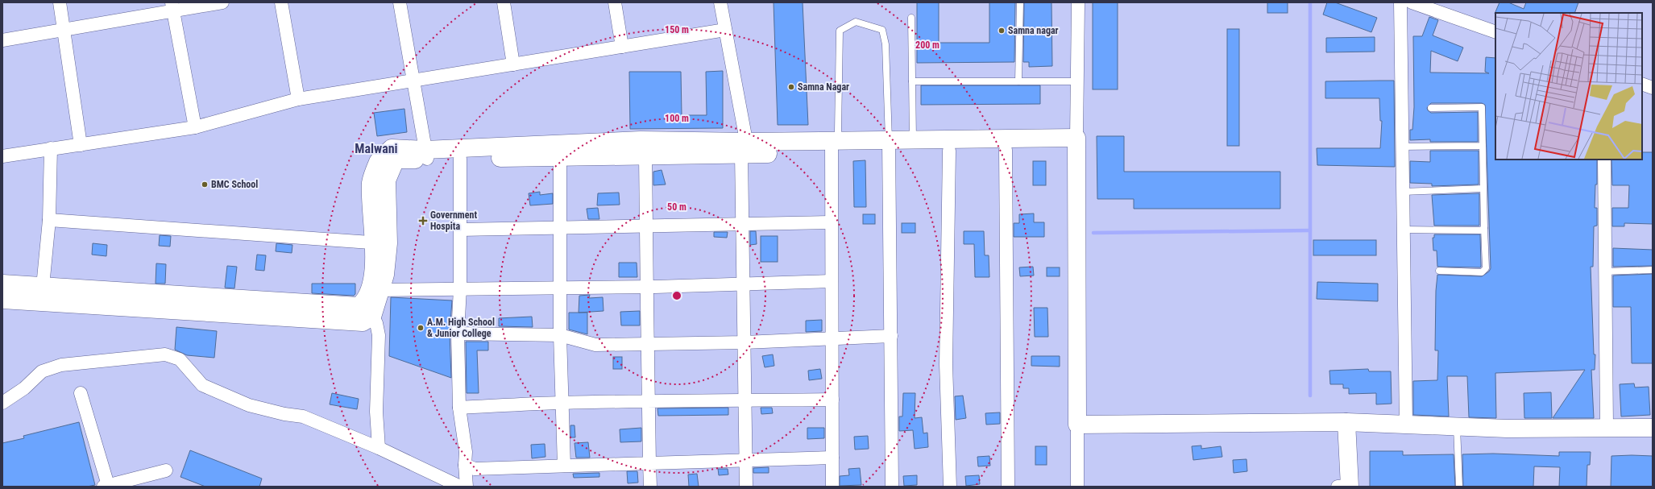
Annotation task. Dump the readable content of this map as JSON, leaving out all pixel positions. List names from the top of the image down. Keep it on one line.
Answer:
{"districts":["Malwani"],"places":{"other":["Samna nagar","Samna Nagar","BMC School","A.M. High School & Junior College"],"health":["Government Hospita"]},"rings":["150 m","200 m","100 m","50 m"]}
